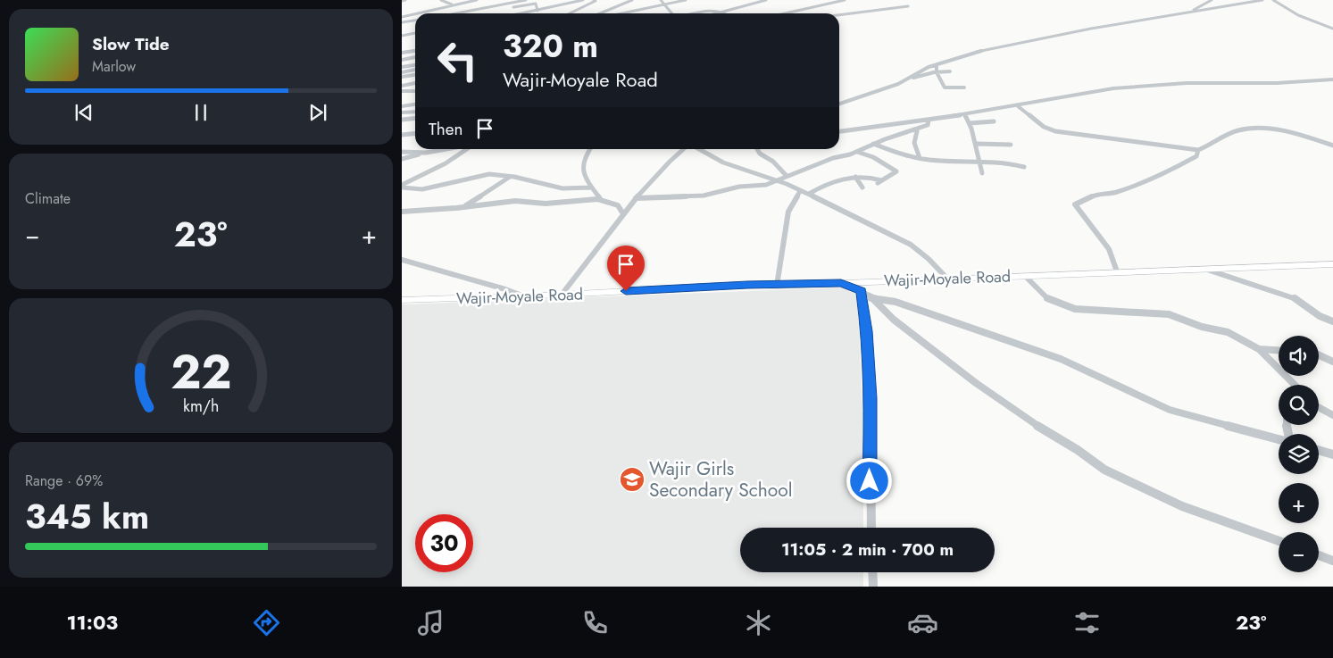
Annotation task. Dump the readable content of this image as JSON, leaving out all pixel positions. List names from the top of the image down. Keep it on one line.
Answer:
{"streets":{"main road":["Wajir-Moyale Road"]},"places":{"school or university":["Wajir Girls Secondary School"]},"page":{"turn":["320 m","Wajir-Moyale Road"],"song":["Slow Tide","Marlow"],"then":"Then","tile":["Climate",["Range · 69%","345 km"]],"heat":["−","23°","+"],"map_buttons":["+","−"],"limit":"30","trip":"11:05 · 2 min · 700 m","tabs":["11:03","23°"],"gauge":["22","km/h"]}}
